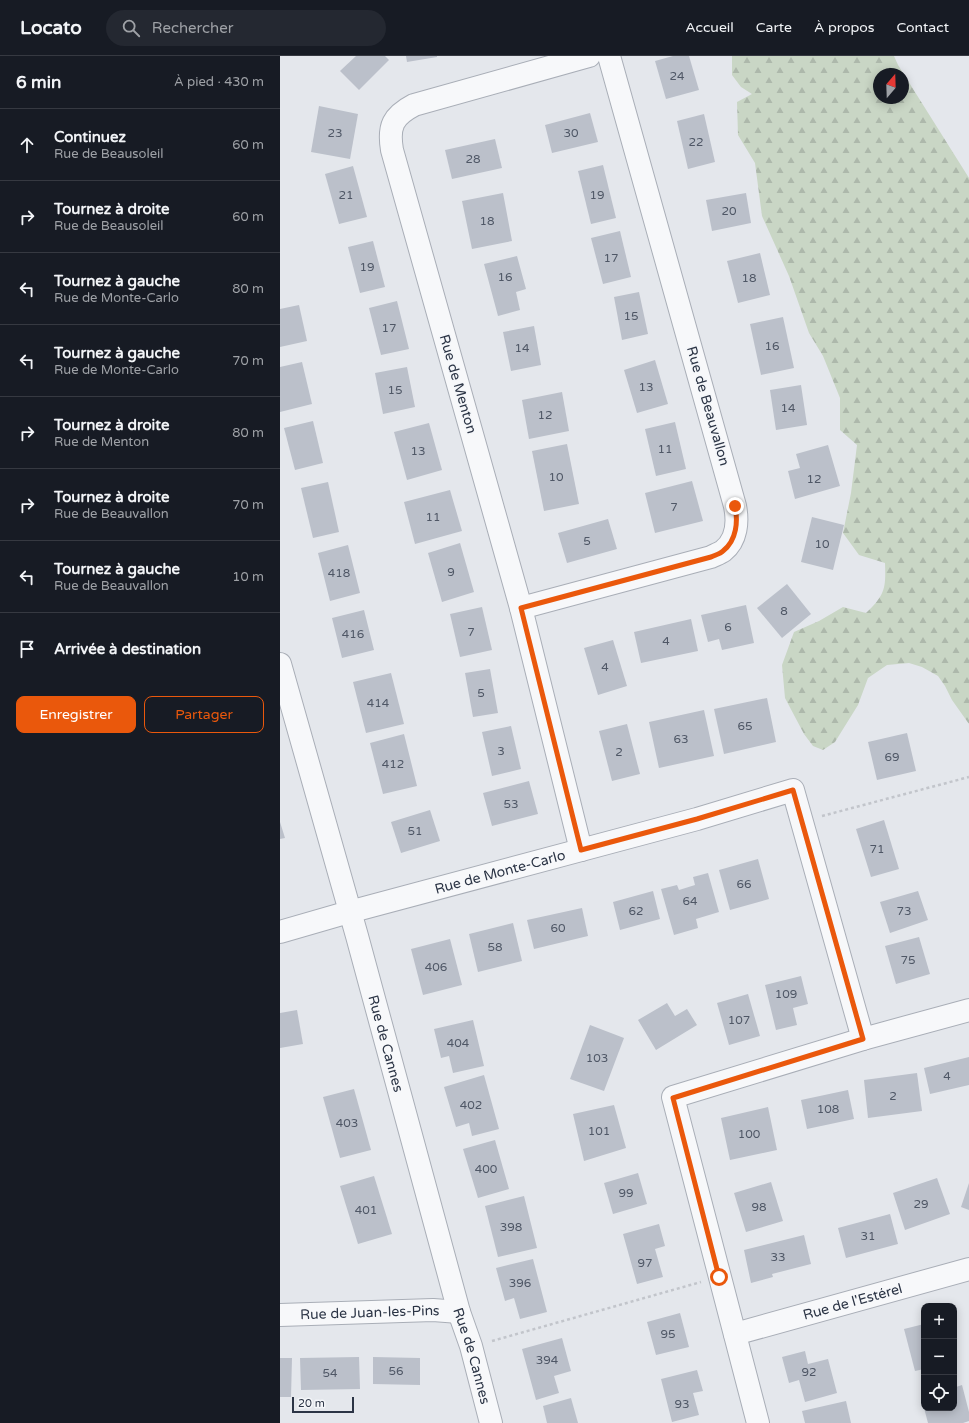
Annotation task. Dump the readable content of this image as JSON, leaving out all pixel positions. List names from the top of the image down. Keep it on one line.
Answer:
{"streets":{"street":["Rue de Menton","Rue de Beauvallon","Rue de Monte-Carlo","Rue de Cannes","Rue de l'Estérel","Rue de Juan-les-Pins"]},"crossings":[["Rue de Menton","Rue de Beauvallon"],["Rue de Menton","Rue de Monte-Carlo"],["Rue de Monte-Carlo","Rue de Cannes"],["Rue de Cannes","Rue de Juan-les-Pins"]],"house_numbers":["24","23","30","22","28","21","19","20","18","17","19","16","18","15","17","16","14","13","15","14","12","11","13","10","12","7","11","5","10","9","418","8","6","7","416","4","4","5","414","65","63","3","2","69","412","53","51","71","66","64","62","73","60","58","75","406","109","107","404","103","4","2","402","108","403","101","100","400","99","29","98","401","398","31","33","97","396","95","394","56","92","54","93"],"scale_bar":"20 m","north":"top","page":{"header":"Locato","search":"Rechercher","nav":["Accueil","Carte","À propos","Contact"],"heading":["6 min","À pied · 430 m"],"list":[["Continuez","Rue de Beausoleil","60 m"],["Tournez à droite","Rue de Beausoleil","60 m"],["Tournez à gauche","Rue de Monte-Carlo","80 m"],["Tournez à gauche","Rue de Monte-Carlo","70 m"],["Tournez à droite","Rue de Menton","80 m"],["Tournez à droite","Rue de Beauvallon","70 m"],["Tournez à gauche","Rue de Beauvallon","10 m"],"Arrivée à destination"],"buttons":["Enregistrer","Partager"],"map_buttons":["+","−"],"scale":"20 m"}}
